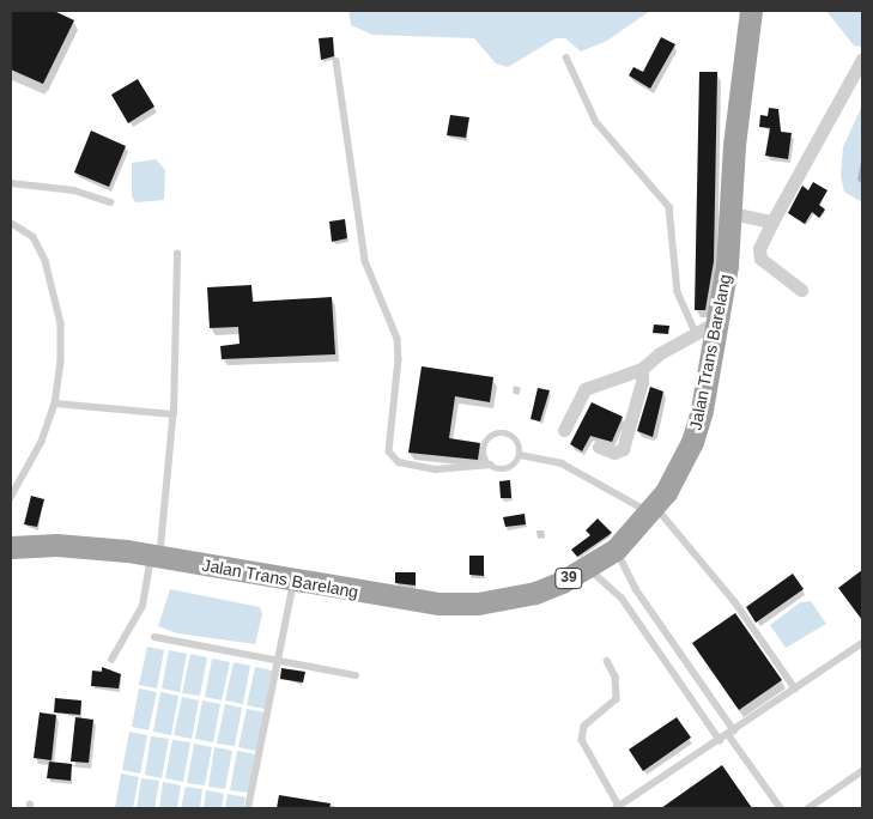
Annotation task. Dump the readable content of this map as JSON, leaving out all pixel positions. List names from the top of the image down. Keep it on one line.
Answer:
{"streets":{"highway":["Jalan Trans Barelang","39"]}}
